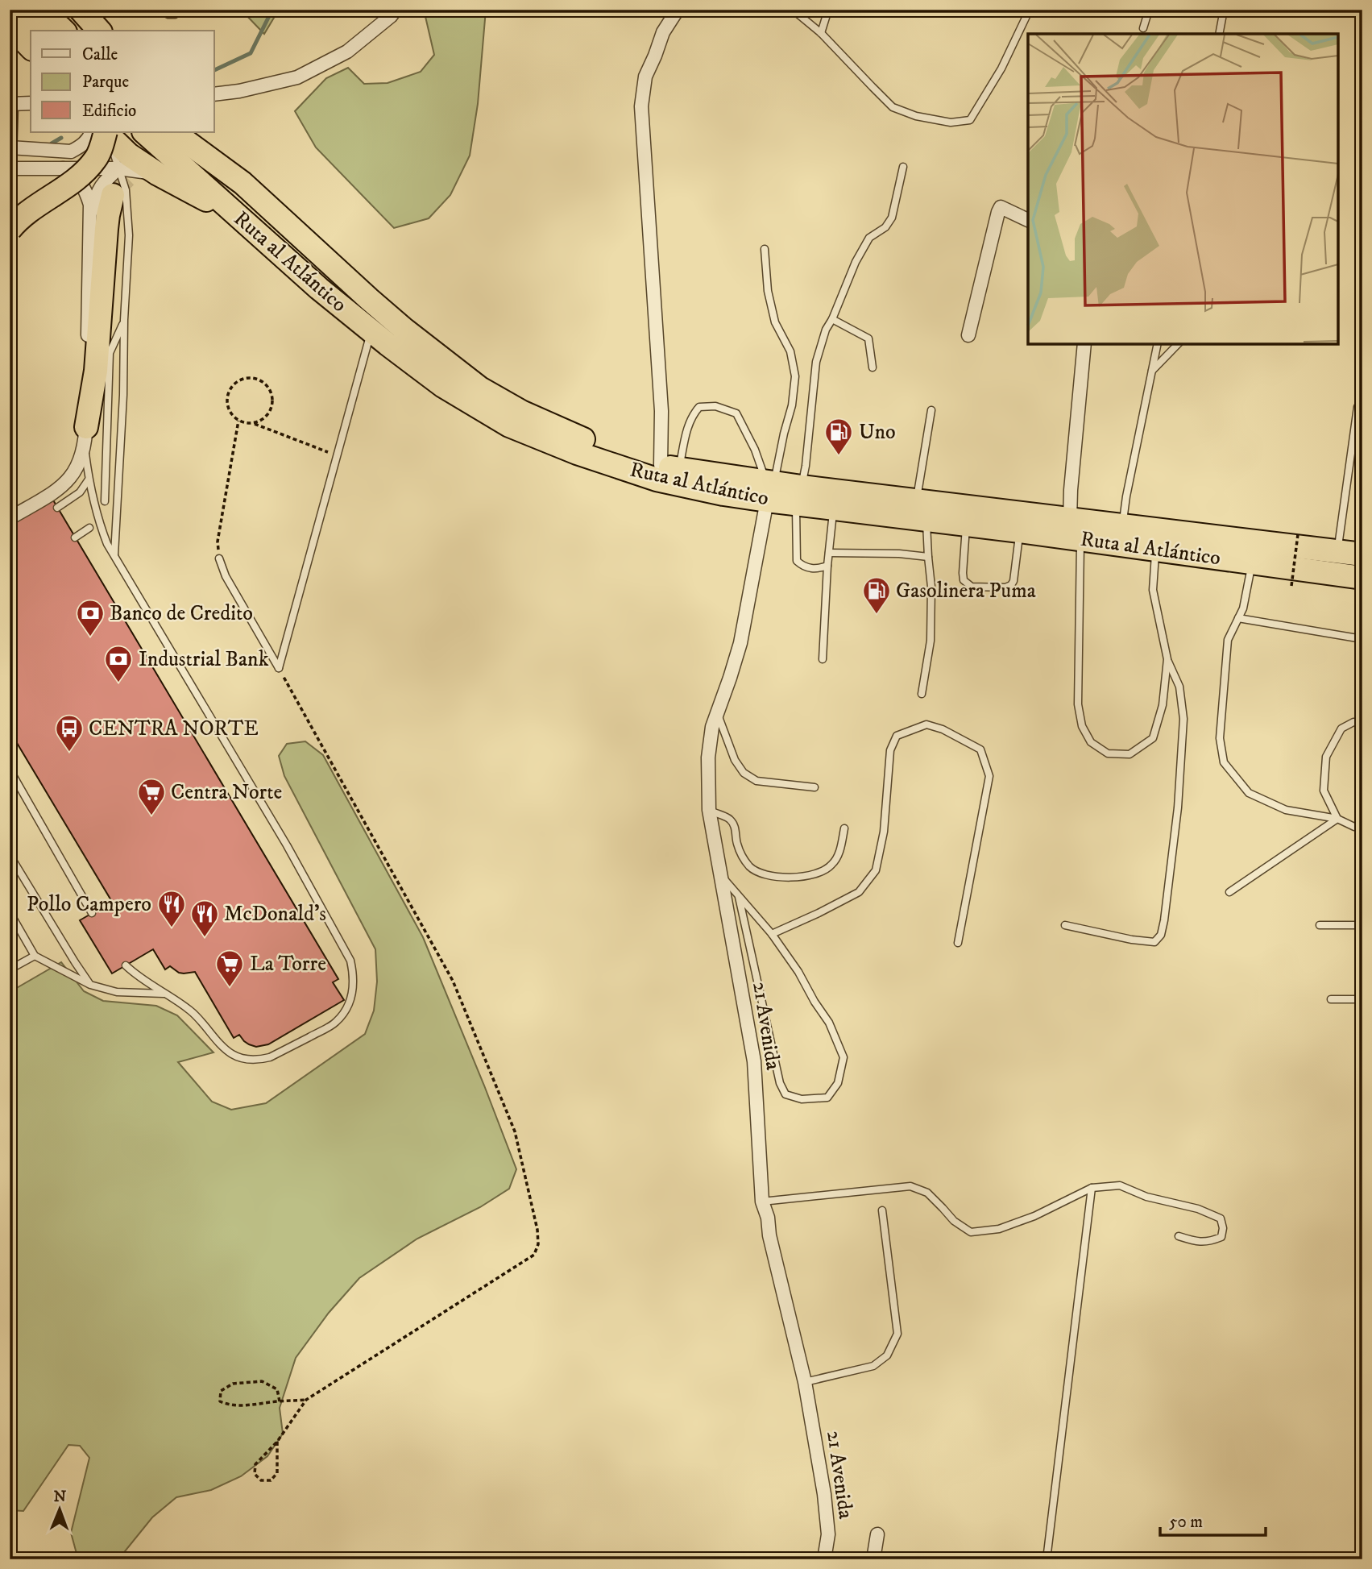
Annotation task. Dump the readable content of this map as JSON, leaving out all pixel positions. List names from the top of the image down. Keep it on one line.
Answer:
{"streets":{"highway":["Ruta al Atlántico"],"street":["21 Avenida"]},"crossings":[["Ruta al Atlántico","21 Avenida"]],"places":{"fuel station":["Uno","Gasolinera Puma"],"bank":["Banco de Credito","Industrial Bank"],"bus stop":["CENTRA NORTE"],"supermarket":["Centra Norte","La Torre"],"restaurant":["Pollo Campero","McDonald's"]},"legend":["Calle","Parque","Edificio"],"scale_bar":"50 m","north":"top"}
